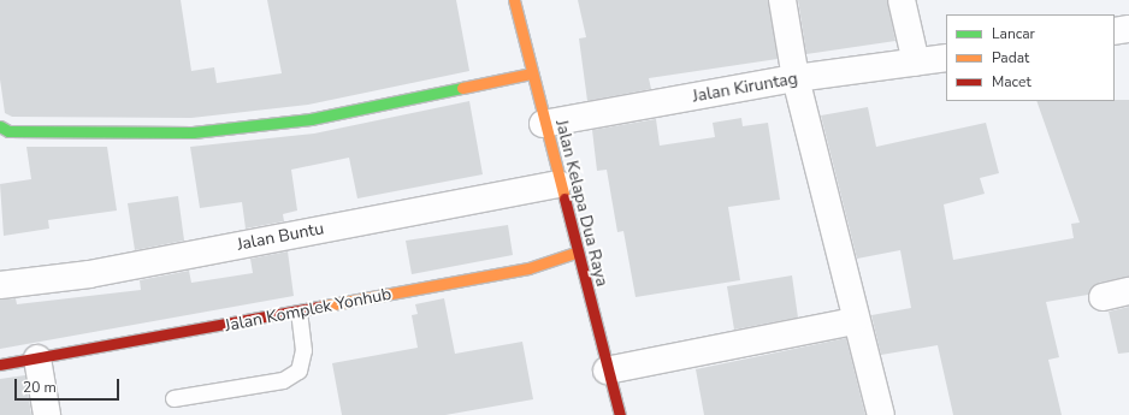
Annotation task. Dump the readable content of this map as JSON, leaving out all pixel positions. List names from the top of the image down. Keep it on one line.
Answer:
{"streets":{"street":["Jalan Kiruntag","Jalan Kelapa Dua Raya","Jalan Buntu","Jalan Komplek Yonhub"]},"crossings":[["Jalan Kiruntag","Jalan Kelapa Dua Raya"],["Jalan Kelapa Dua Raya","Jalan Buntu"],["Jalan Kelapa Dua Raya","Jalan Komplek Yonhub"]],"legend":["Lancar","Padat","Macet"],"scale_bar":"20 m"}
